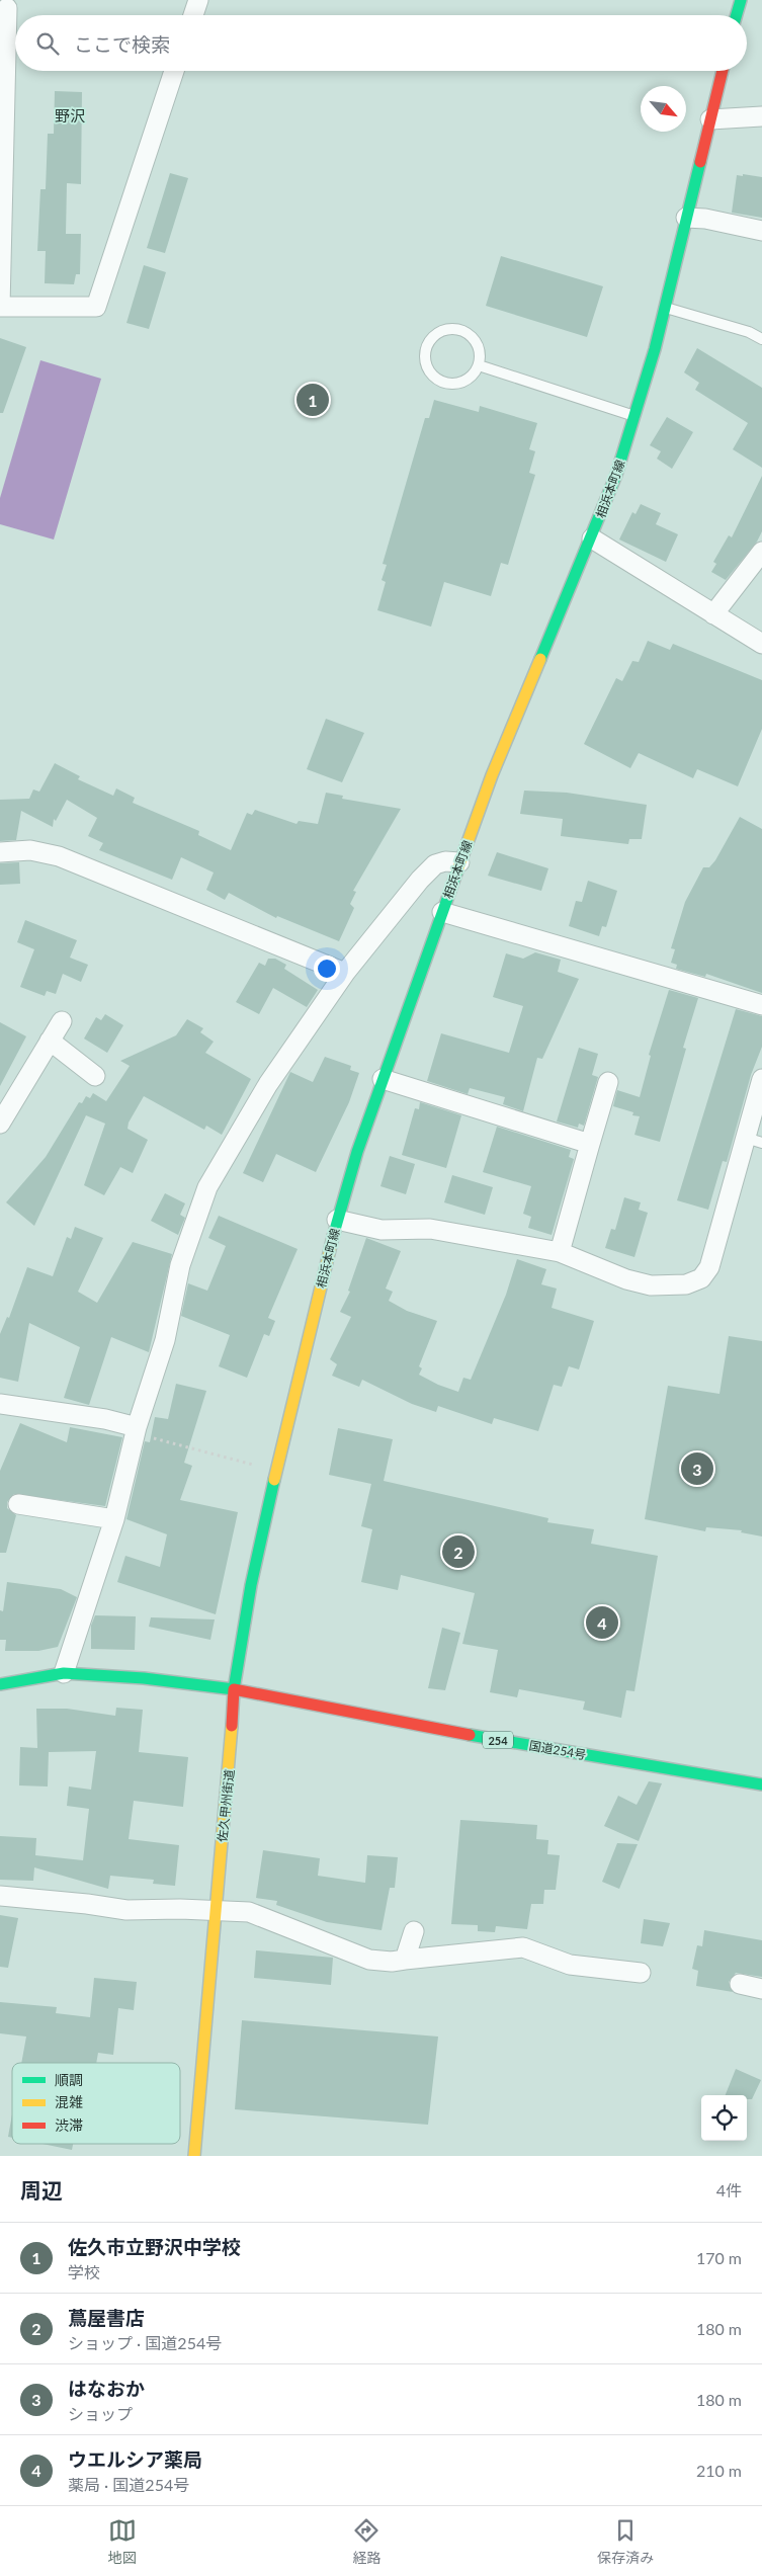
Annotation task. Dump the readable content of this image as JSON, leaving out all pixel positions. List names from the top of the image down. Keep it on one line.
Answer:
{"streets":{"main road":["相浜本町線","254","国道254号","佐久甲州街道"]},"crossings":[["相浜本町線","国道254号"],["相浜本町線","佐久甲州街道"],["国道254号","佐久甲州街道"]],"districts":["野沢"],"legend":["順調","混雑","渋滞"],"north":"bottom right","page":{"search":"ここで検索","pins":["1","3","2","4"],"heading":["周辺","4件"],"list":[{"mark":"1","name":"佐久市立野沢中学校","note":"学校","value":"170 m"},{"mark":"2","name":"蔦屋書店","note":"ショップ · 国道254号","value":"180 m"},{"mark":"3","name":"はなおか","note":"ショップ","value":"180 m"},{"mark":"4","name":"ウエルシア薬局","note":"薬局 · 国道254号","value":"210 m"}],"nav":["地図","経路","保存済み"]}}
